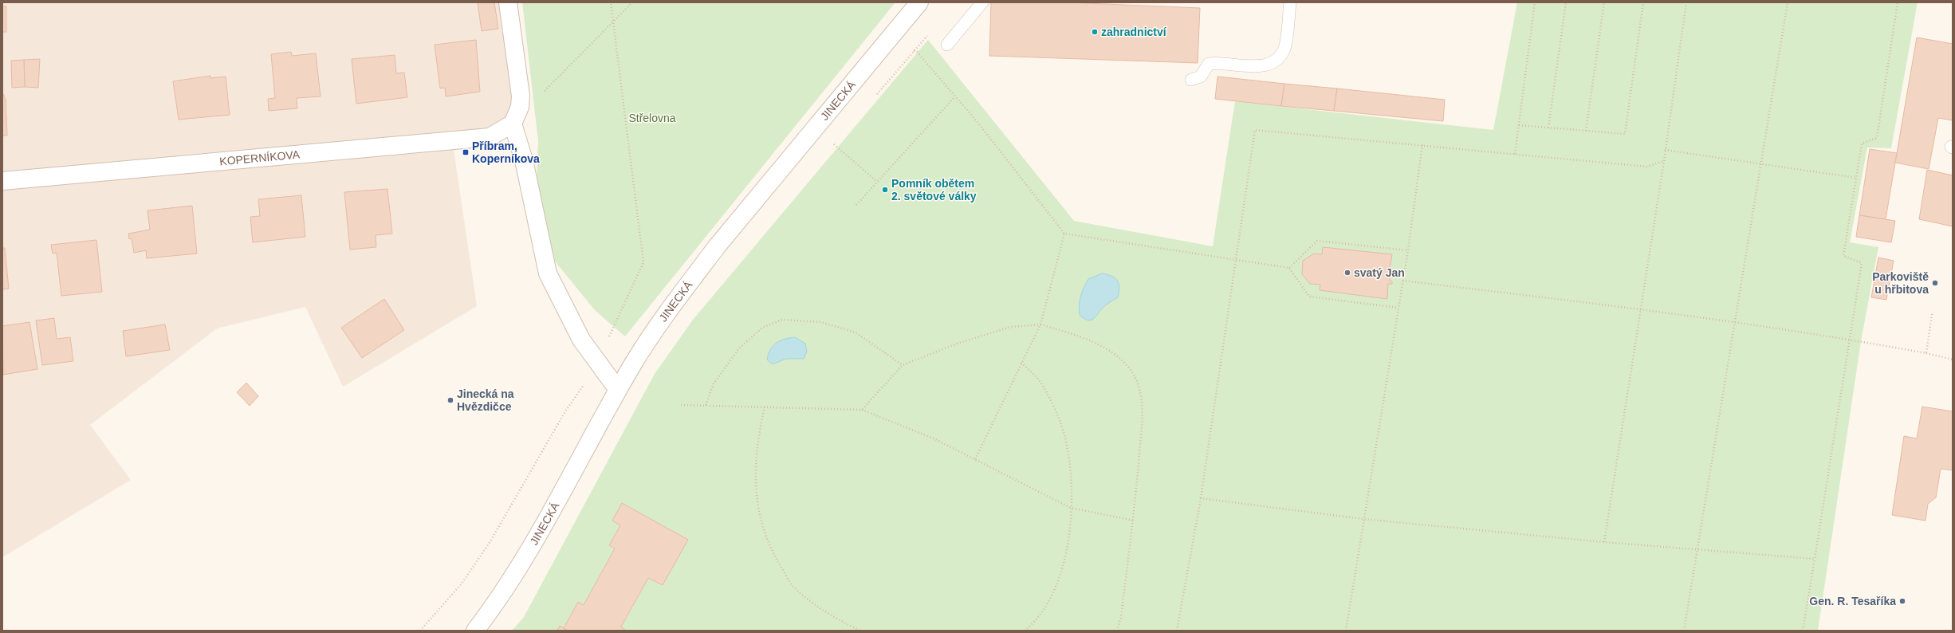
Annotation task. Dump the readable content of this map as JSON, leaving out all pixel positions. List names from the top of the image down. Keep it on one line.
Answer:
{"streets":{"street":["JINECKÁ","KOPERNÍKOVA"]},"parks":["Střelovna"],"places":{"other":["zahradnictví","Pomník obětem 2. světové války","svatý Jan","Parkoviště u hřbitova","Jinecká na Hvězdičce","Gen. R. Tesaříka"],"transit":["Příbram, Koperníkova"]}}
